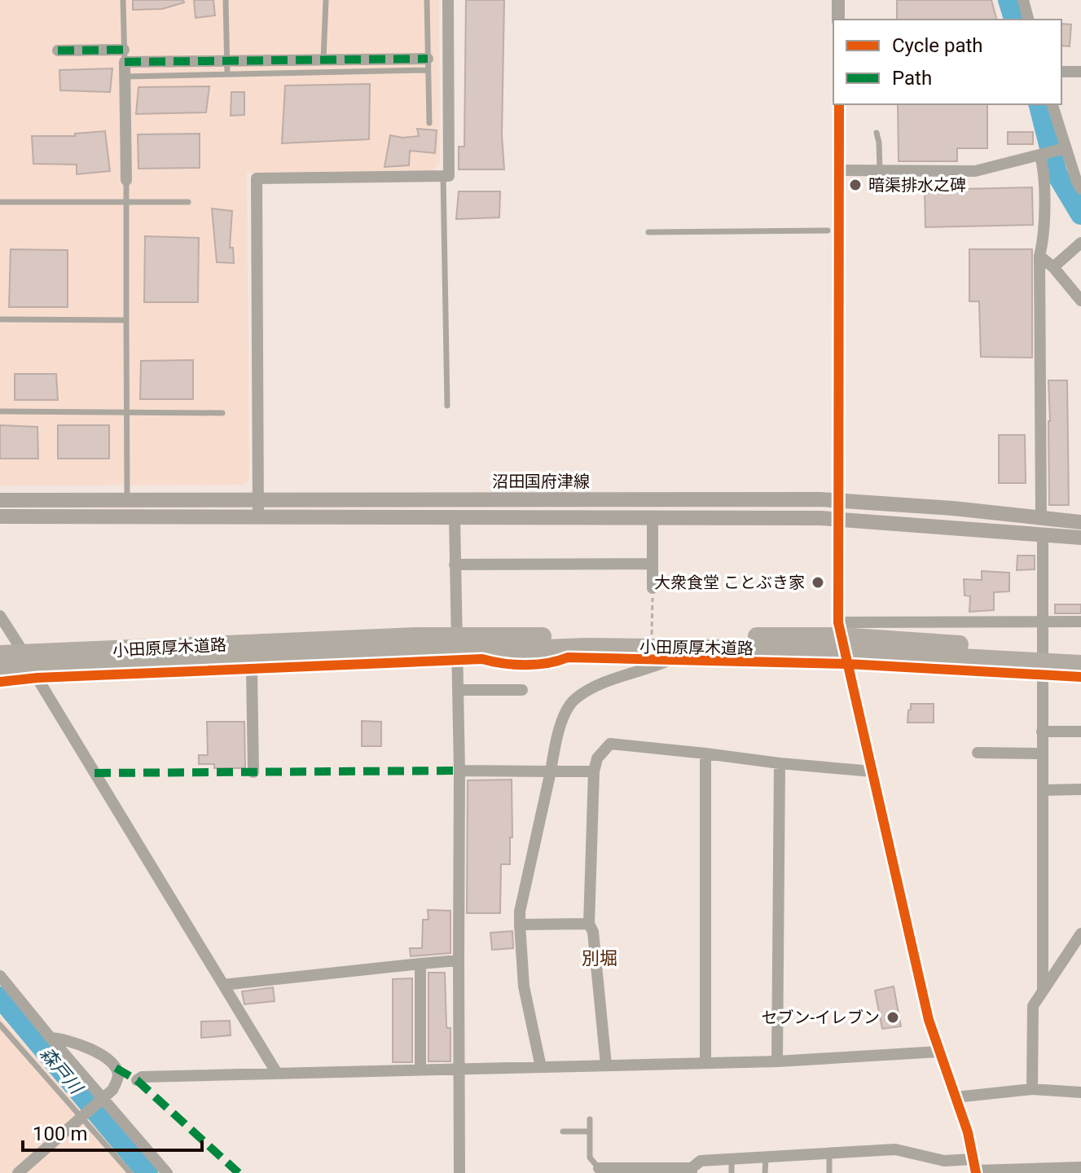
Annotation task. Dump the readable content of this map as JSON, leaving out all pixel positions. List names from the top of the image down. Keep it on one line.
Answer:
{"streets":{"highway":["小田原厚木道路"],"main road":["沼田国府津線"]},"districts":["別堀"],"water":["森戸川"],"places":["暗渠排水之碑","大衆食堂 ことぶき家","セブン-イレブン"],"legend":["Cycle path","Path"],"scale_bar":"100 m"}
